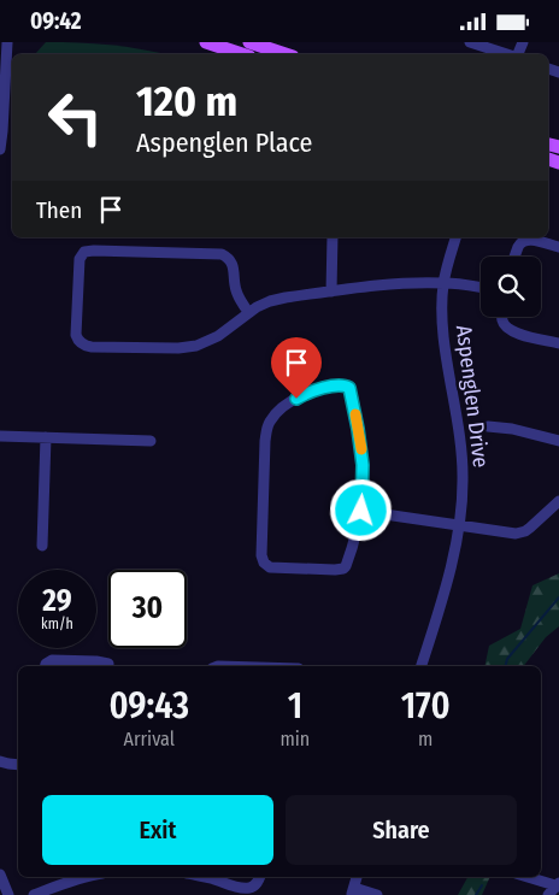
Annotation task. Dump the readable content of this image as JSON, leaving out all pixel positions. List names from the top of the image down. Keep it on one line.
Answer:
{"streets":{"street":["Aspenglen Drive"]},"page":{"status":"09:42","turn":["120 m","Aspenglen Place"],"then":"Then","speed":"29 km/h","limit":"30","eta":["09:43","Arrival","1","min","170","m"],"buttons":["Exit","Share"]}}
